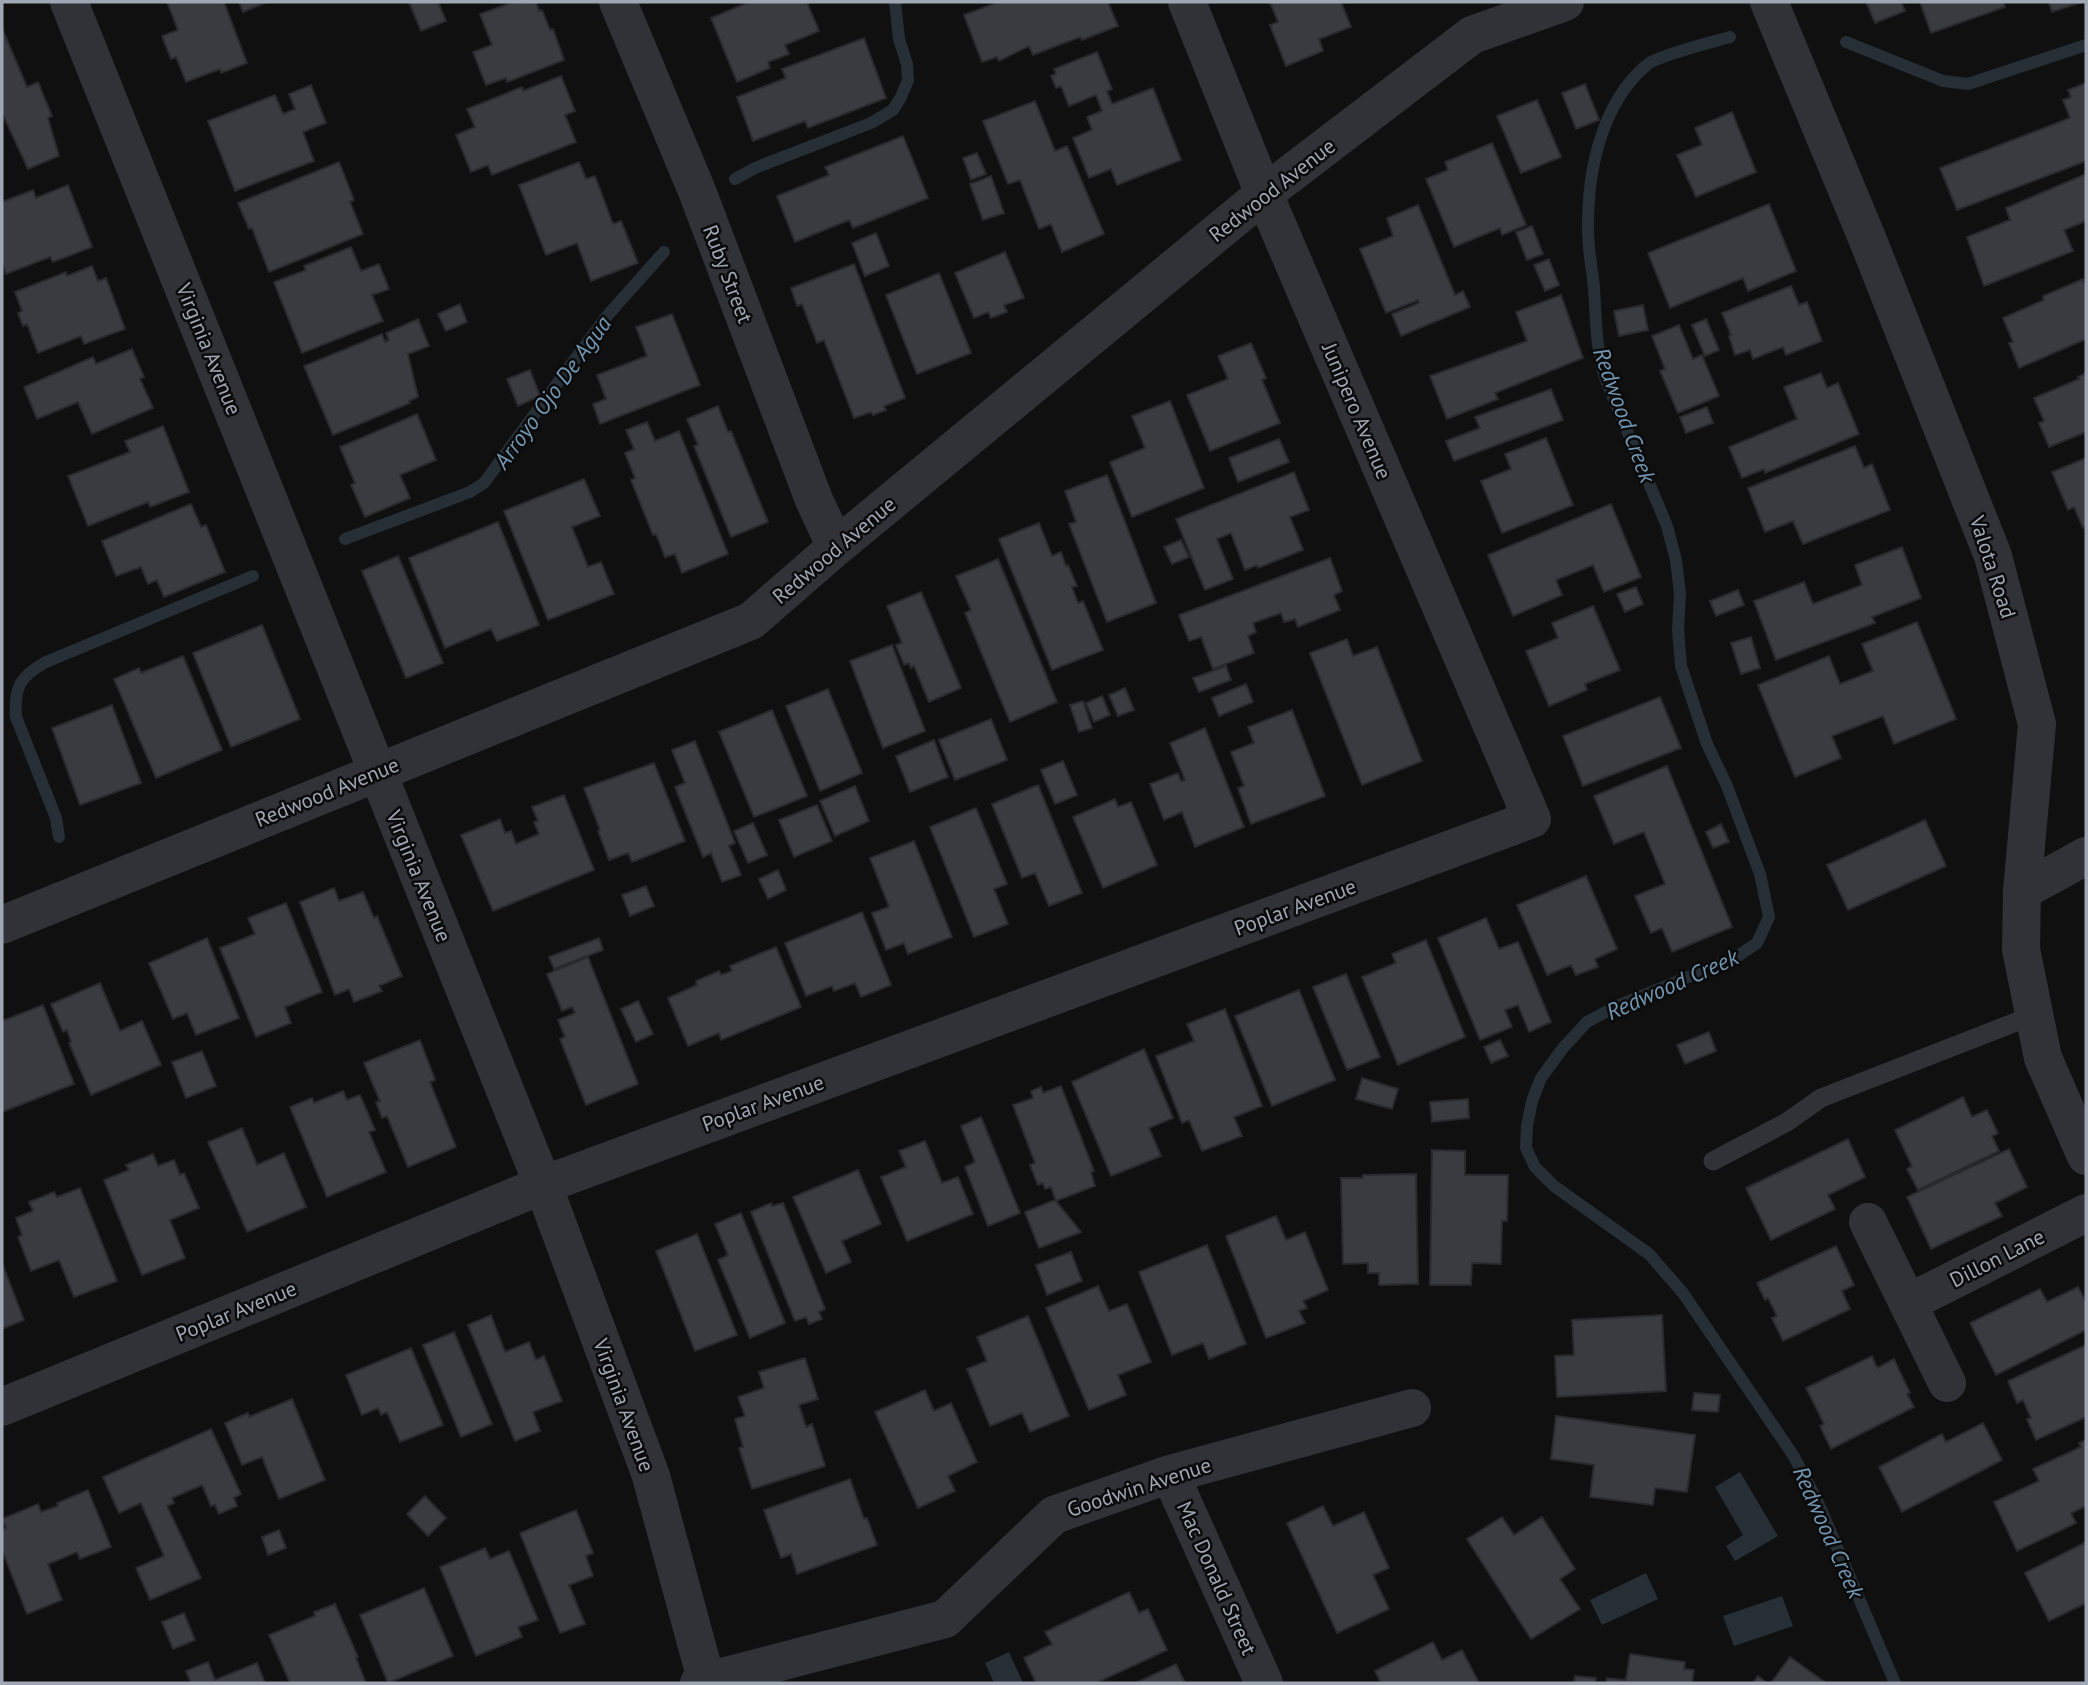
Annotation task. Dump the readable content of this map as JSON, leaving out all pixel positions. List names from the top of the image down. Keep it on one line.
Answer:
{"streets":{"street":["Redwood Avenue","Ruby Street","Virginia Avenue","Junipero Avenue","Valota Road","Poplar Avenue","Dillon Lane","Goodwin Avenue","Mac Donald Street"]},"crossings":[["Redwood Avenue","Ruby Street"],["Redwood Avenue","Virginia Avenue"],["Redwood Avenue","Junipero Avenue"],["Virginia Avenue","Poplar Avenue"],["Virginia Avenue","Goodwin Avenue"],["Junipero Avenue","Poplar Avenue"],["Goodwin Avenue","Mac Donald Street"]],"water":["Arroyo Ojo De Agua","Redwood Creek"]}
